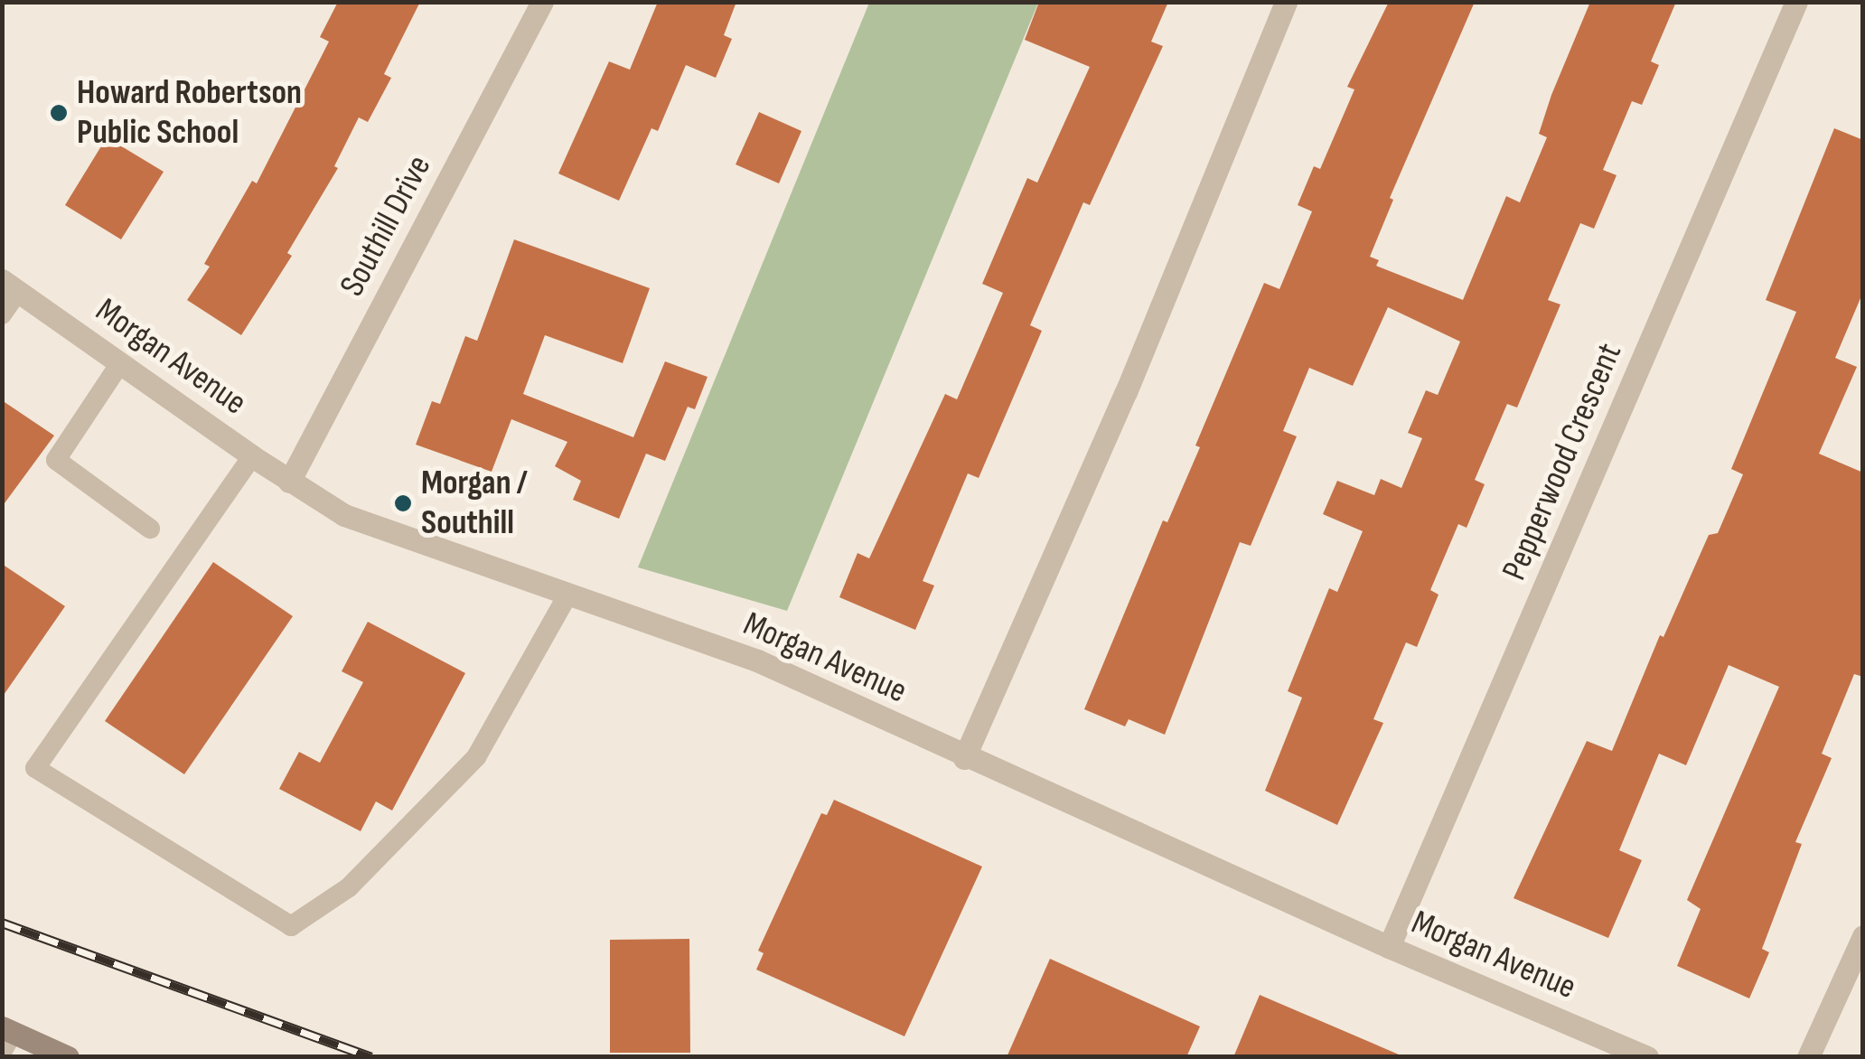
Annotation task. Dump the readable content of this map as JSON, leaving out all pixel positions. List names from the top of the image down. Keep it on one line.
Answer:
{"streets":{"street":["Southill Drive","Morgan Avenue","Pepperwood Crescent"]},"crossings":[["Southill Drive","Morgan Avenue"],["Morgan Avenue","Pepperwood Crescent"]],"places":["Howard Robertson Public School","Morgan / Southill"]}
